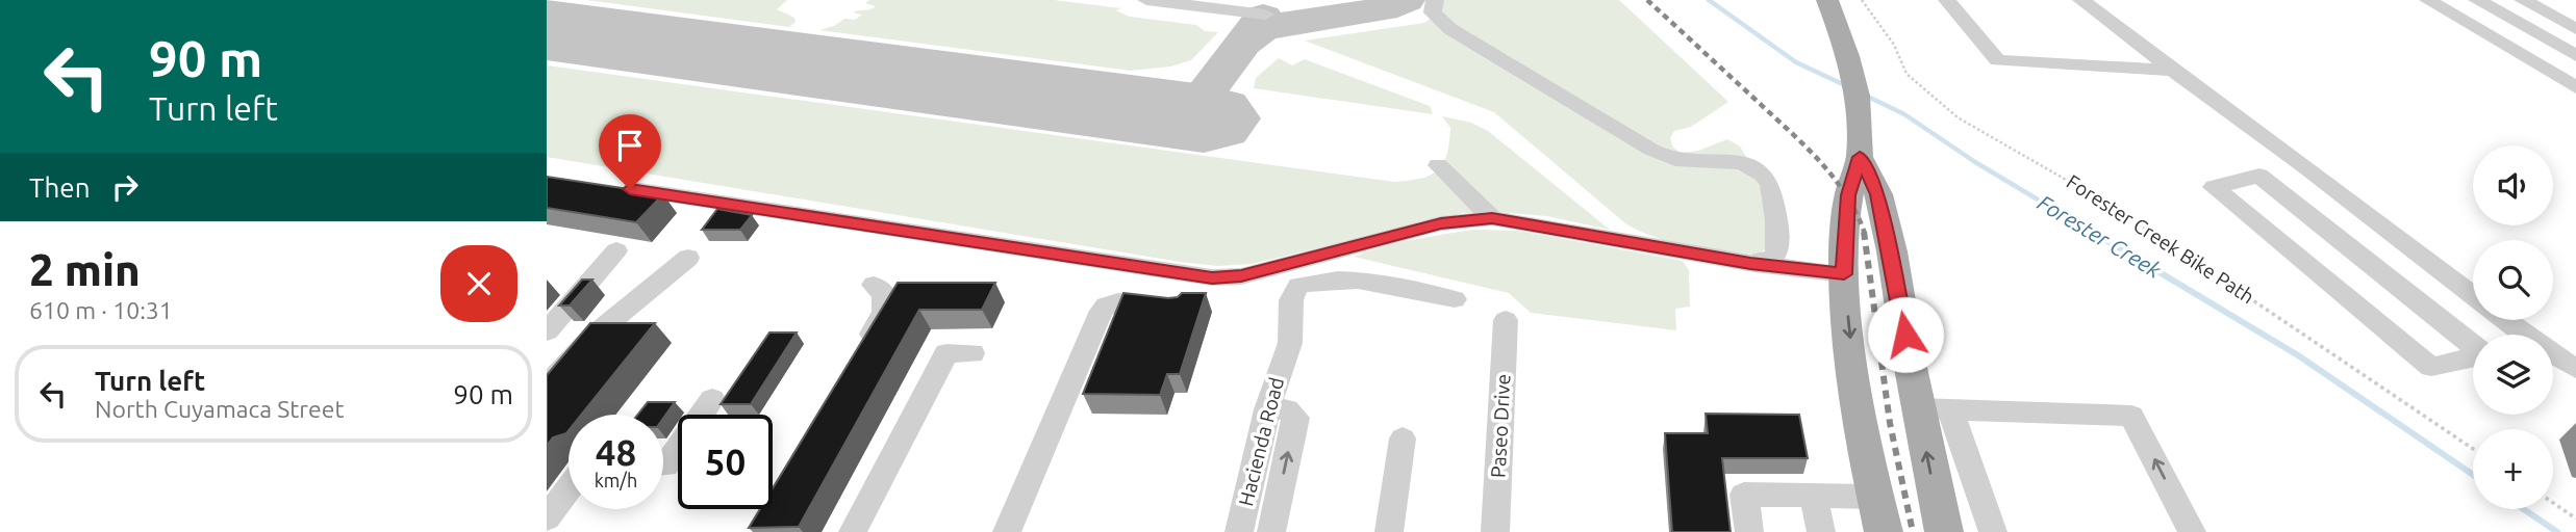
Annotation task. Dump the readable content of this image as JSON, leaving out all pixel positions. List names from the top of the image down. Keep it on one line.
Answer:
{"streets":{"street":["Paseo Drive","Hacienda Road"],"path":["Forester Creek Bike Path"]},"water":["Forester Creek"],"page":{"turn":["90 m","Turn left"],"map_buttons":"+","then":"Then","heading":["2 min","610 m · 10:31"],"list":[{"name":"Turn left","note":"North Cuyamaca Street","value":"90 m"}],"speed":"48 km/h","limit":"50"}}
